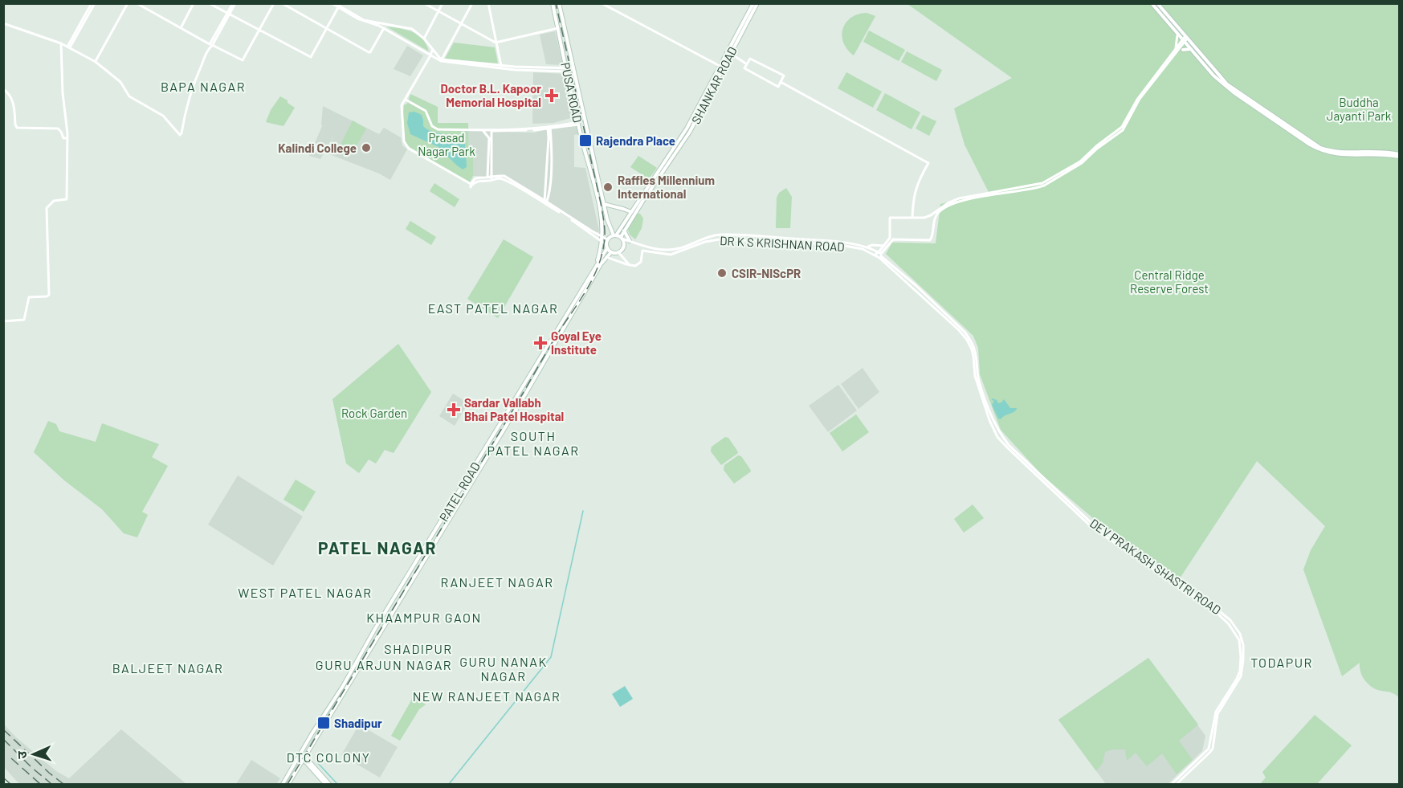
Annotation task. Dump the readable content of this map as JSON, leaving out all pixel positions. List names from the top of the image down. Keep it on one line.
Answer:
{"streets":{"main road":["SHANKAR ROAD","PUSA ROAD","PATEL ROAD"],"street":["DR K S KRISHNAN ROAD","DEV PRAKASH SHASTRI ROAD"]},"crossings":[["SHANKAR ROAD","PUSA ROAD"],["SHANKAR ROAD","DR K S KRISHNAN ROAD"],["SHANKAR ROAD","PATEL ROAD"],["PUSA ROAD","DR K S KRISHNAN ROAD"],["PUSA ROAD","PATEL ROAD"],["DR K S KRISHNAN ROAD","PATEL ROAD"],["DR K S KRISHNAN ROAD","DEV PRAKASH SHASTRI ROAD"]],"districts":["BAPA NAGAR","EAST PATEL NAGAR","SOUTH PATEL NAGAR","PATEL NAGAR","RANJEET NAGAR","WEST PATEL NAGAR","KHAAMPUR GAON","SHADIPUR","GURU NANAK NAGAR","TODAPUR","GURU ARJUN NAGAR","BALJEET NAGAR","NEW RANJEET NAGAR","DTC COLONY"],"parks":["Buddha Jayanti Park","Prasad Nagar Park","Central Ridge Reserve Forest","Rock Garden"],"places":{"health":["Doctor B.L. Kapoor Memorial Hospital","Goyal Eye Institute","Sardar Vallabh Bhai Patel Hospital"],"transit":["Rajendra Place","Shadipur"],"other":["Kalindi College","Raffles Millennium International","CSIR-NIScPR"]},"north":"left"}
